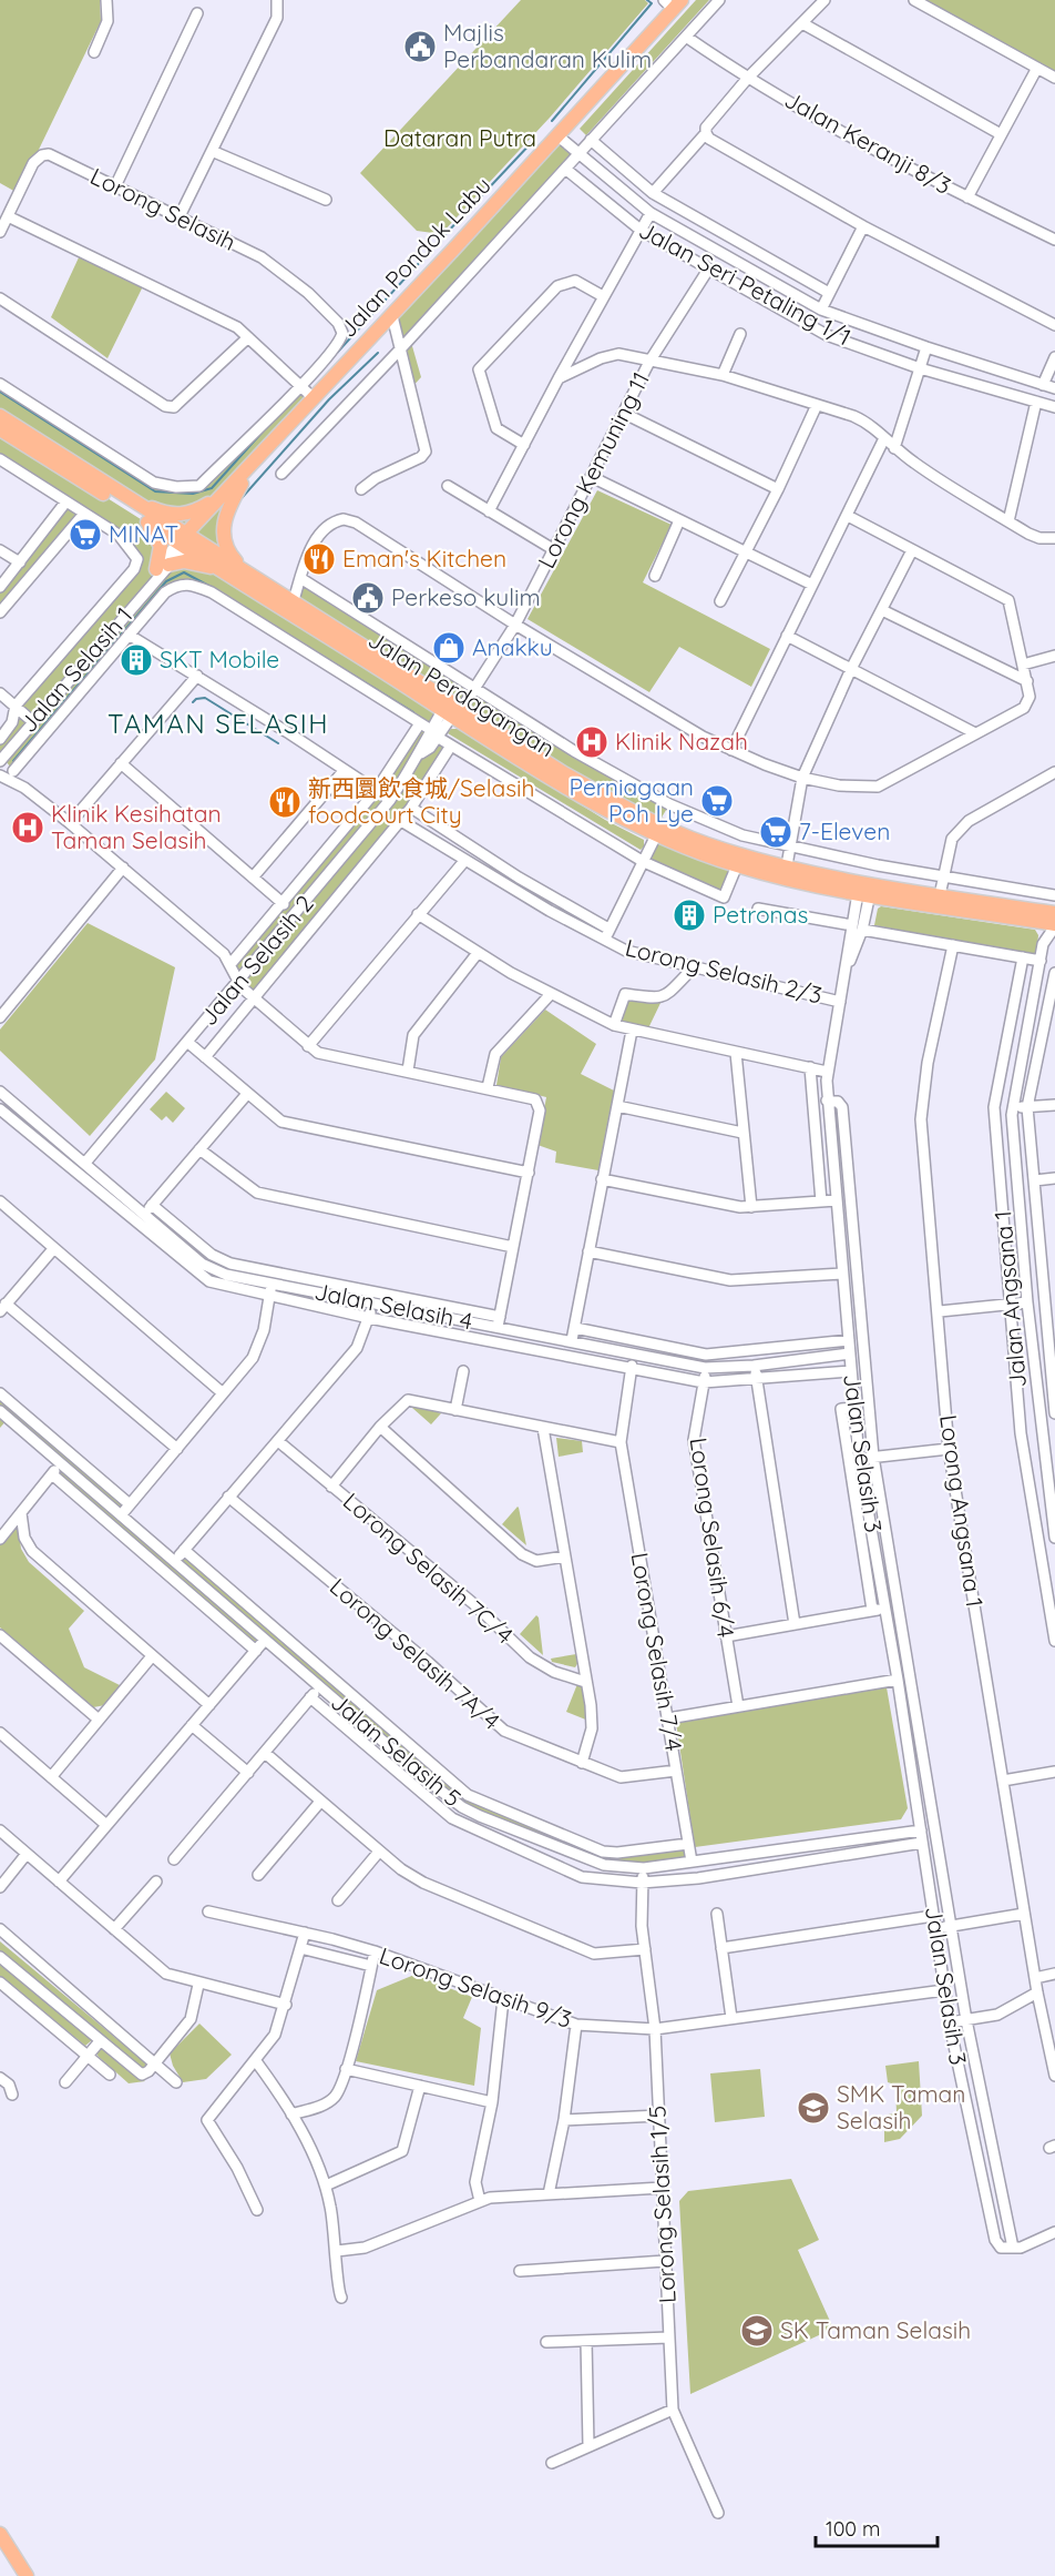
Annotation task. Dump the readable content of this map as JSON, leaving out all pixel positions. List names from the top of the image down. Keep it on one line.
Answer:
{"streets":{"main road":["Jalan Pondok Labu","Jalan Perdagangan"],"street":["Jalan Keranji 8/3","Lorong Selasih","Jalan Seri Petaling 1/1","Lorong Kemuning 11","Jalan Selasih 1","Jalan Selasih 2","Lorong Selasih 2/3","Jalan Angsana 1","Jalan Selasih 4","Jalan Selasih 3","Lorong Angsana 1","Lorong Selasih 6/4","Lorong Selasih 7C/4","Lorong Selasih 7/4","Lorong Selasih 7A/4","Jalan Selasih 5","Lorong Selasih 9/3","Lorong Selasih 1/5"]},"crossings":[["Jalan Pondok Labu","Jalan Selasih 1"],["Jalan Pondok Labu","Jalan Perdagangan"],["Jalan Seri Petaling 1/1","Lorong Kemuning 11"],["Lorong Kemuning 11","Jalan Perdagangan"],["Lorong Kemuning 11","Jalan Selasih 2"],["Jalan Selasih 1","Jalan Perdagangan"],["Jalan Perdagangan","Jalan Selasih 3"],["Jalan Selasih 2","Jalan Selasih 4"],["Lorong Selasih 2/3","Jalan Selasih 3"],["Jalan Selasih 4","Jalan Selasih 3"],["Jalan Selasih 4","Lorong Selasih 6/4"],["Jalan Selasih 4","Lorong Selasih 7/4"],["Jalan Selasih 3","Jalan Selasih 5"],["Jalan Selasih 3","Lorong Selasih 9/3"],["Lorong Selasih 7/4","Lorong Selasih 7A/4"],["Lorong Selasih 7/4","Jalan Selasih 5"],["Jalan Selasih 5","Lorong Selasih 1/5"],["Lorong Selasih 9/3","Lorong Selasih 1/5"]],"districts":["TAMAN SELASIH"],"parks":["Dataran Putra"],"places":{"public building":["Majlis Perbandaran Kulim","Perkeso kulim"],"supermarket":["MINAT","Perniagaan Poh Lye","7-Eleven"],"restaurant":["Eman's Kitchen","新西圜飲食城/Selasih foodcourt City"],"shop":["Anakku"],"building":["SKT Mobile","Petronas"],"hospital":["Klinik Nazah","Klinik Kesihatan Taman Selasih"],"school or university":["SMK Taman Selasih","SK Taman Selasih"]},"scale_bar":"100 m"}
